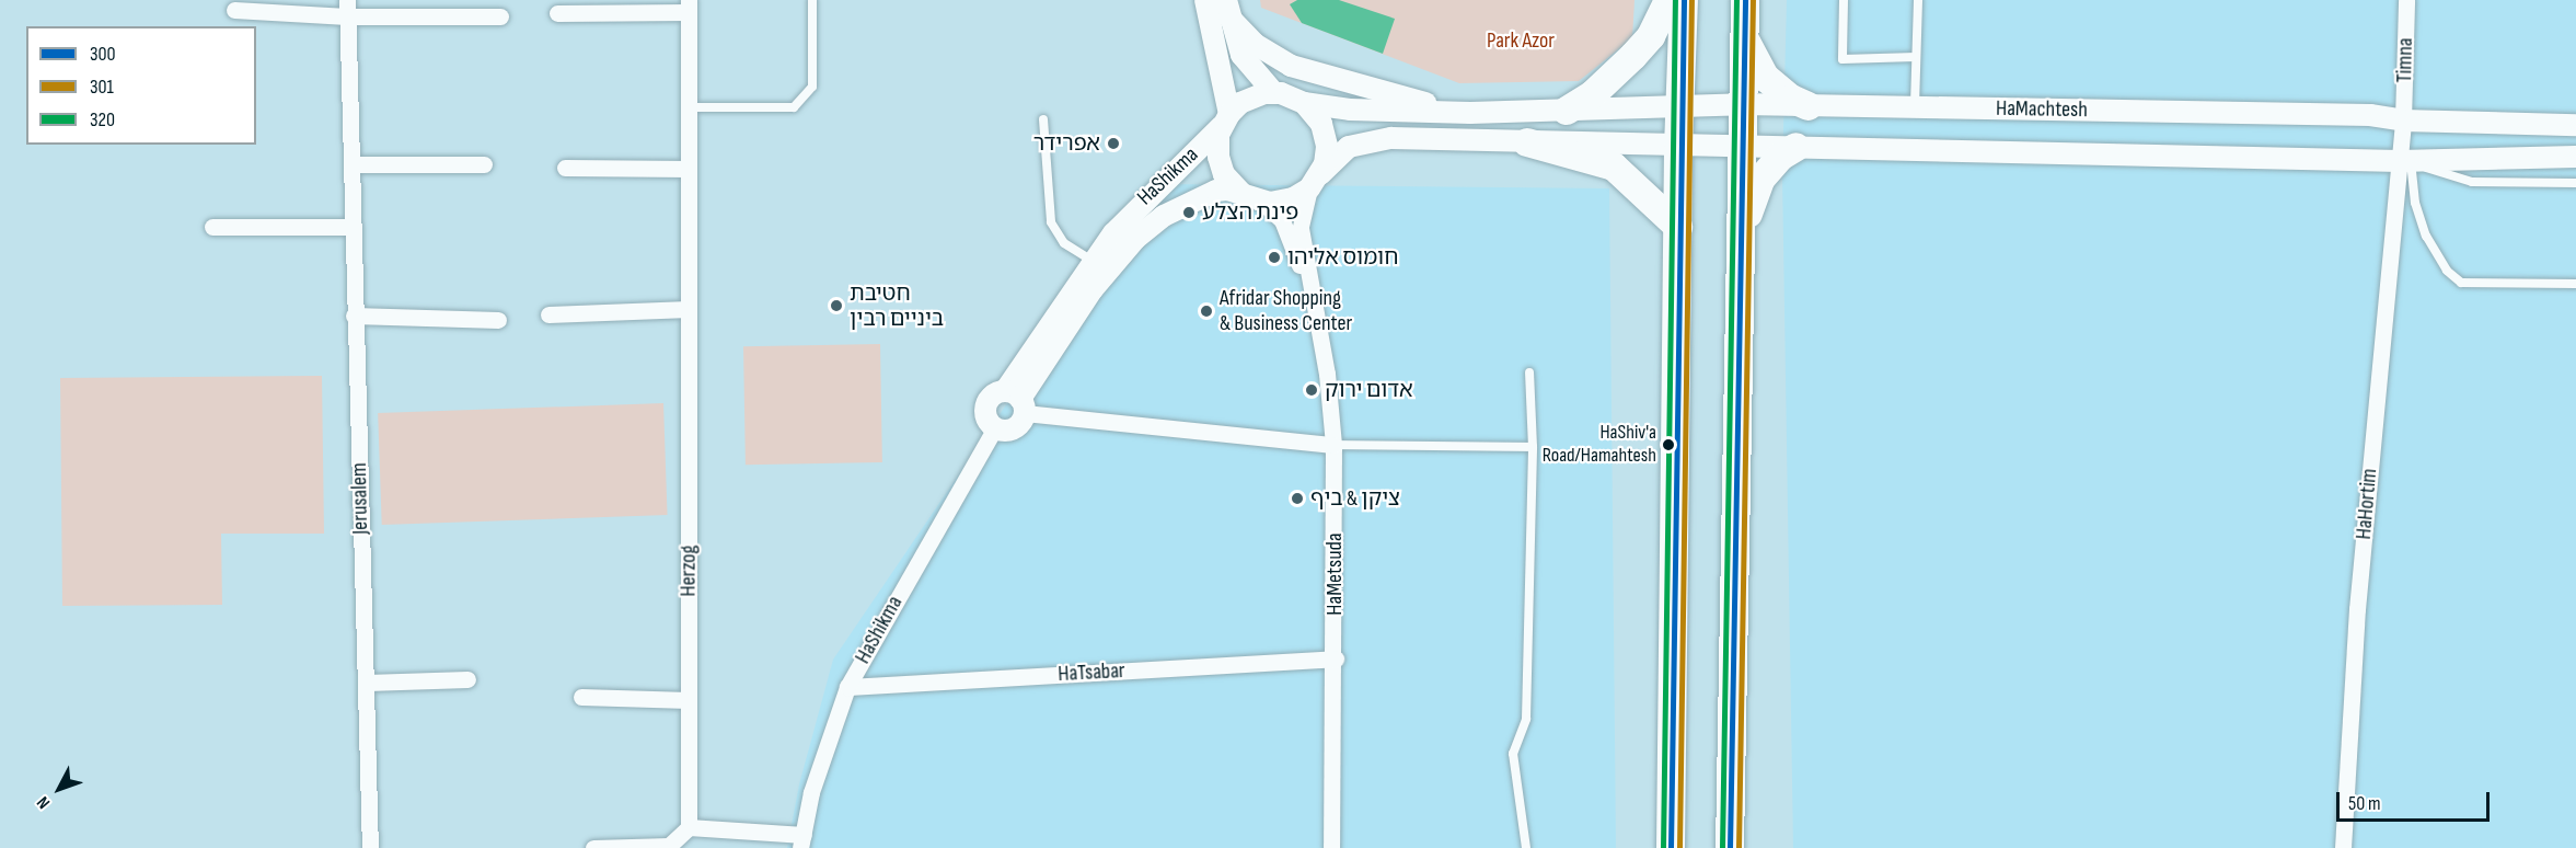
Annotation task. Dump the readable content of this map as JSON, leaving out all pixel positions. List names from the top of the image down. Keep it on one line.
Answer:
{"streets":{"street":["Timna","HaMachtesh","HaShikma","Jerusalem","HaHortim","Herzog","HaMetsuda","HaTsabar"]},"crossings":[["Timna","HaMachtesh"],["HaMachtesh","HaShikma"],["HaMachtesh","HaHortim"],["HaMachtesh","HaMetsuda"],["HaShikma","HaMetsuda"],["HaShikma","HaTsabar"],["HaMetsuda","HaTsabar"]],"parks":["Park Azor"],"places":["אפרידר","פינת הצלע","חומוס אליהו","חטיבת ביניים רבין","Afridar Shopping & Business Center","אדום ירוק","HaShiv'a Road/Hamahtesh","ציקן & ביף"],"lines":["transit line 300","transit line 301","transit line 320"],"legend":["300","301","320"],"scale_bar":"50 m","north":"bottom left"}
